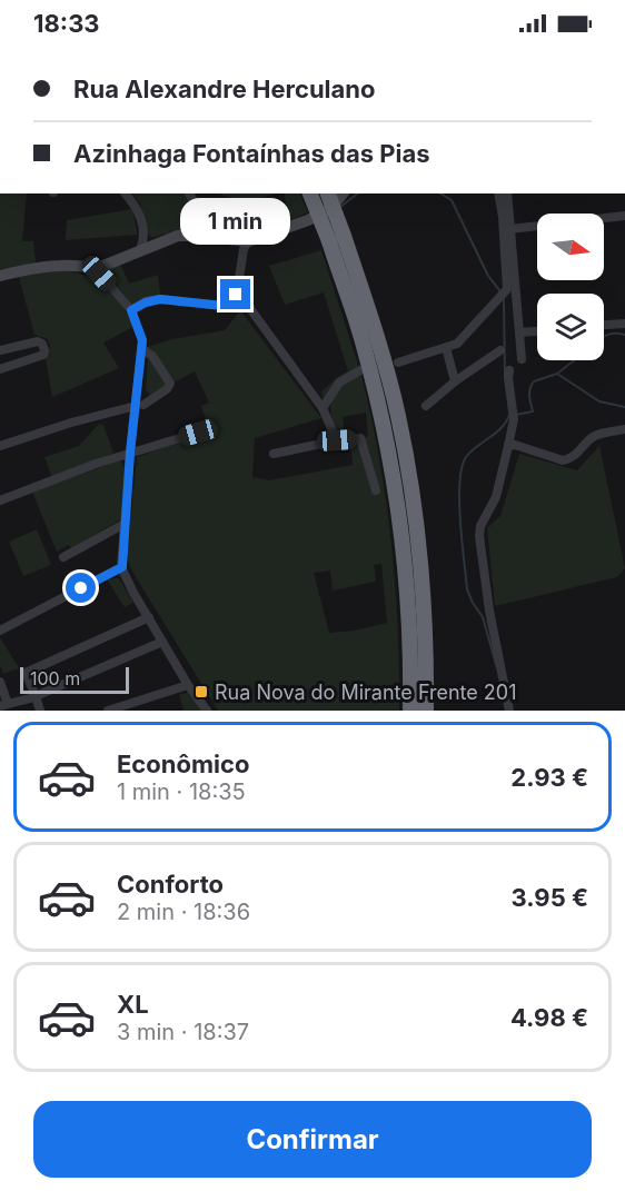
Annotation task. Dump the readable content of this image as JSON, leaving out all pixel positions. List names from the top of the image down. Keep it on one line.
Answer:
{"places":{"transit":["Rua Nova do Mirante Frente 201"]},"scale_bar":"100 m","north":"right","page":{"status":"18:33","banner":["Rua Alexandre Herculano","Azinhaga Fontaínhas das Pias"],"bubble":"1 min","scale":"100 m","list":[{"name":"Econômico","note":"1 min · 18:35","value":"2.93 €"},{"name":"Conforto","note":"2 min · 18:36","value":"3.95 €"},{"name":"XL","note":"3 min · 18:37","value":"4.98 €"}],"buttons":"Confirmar"}}
